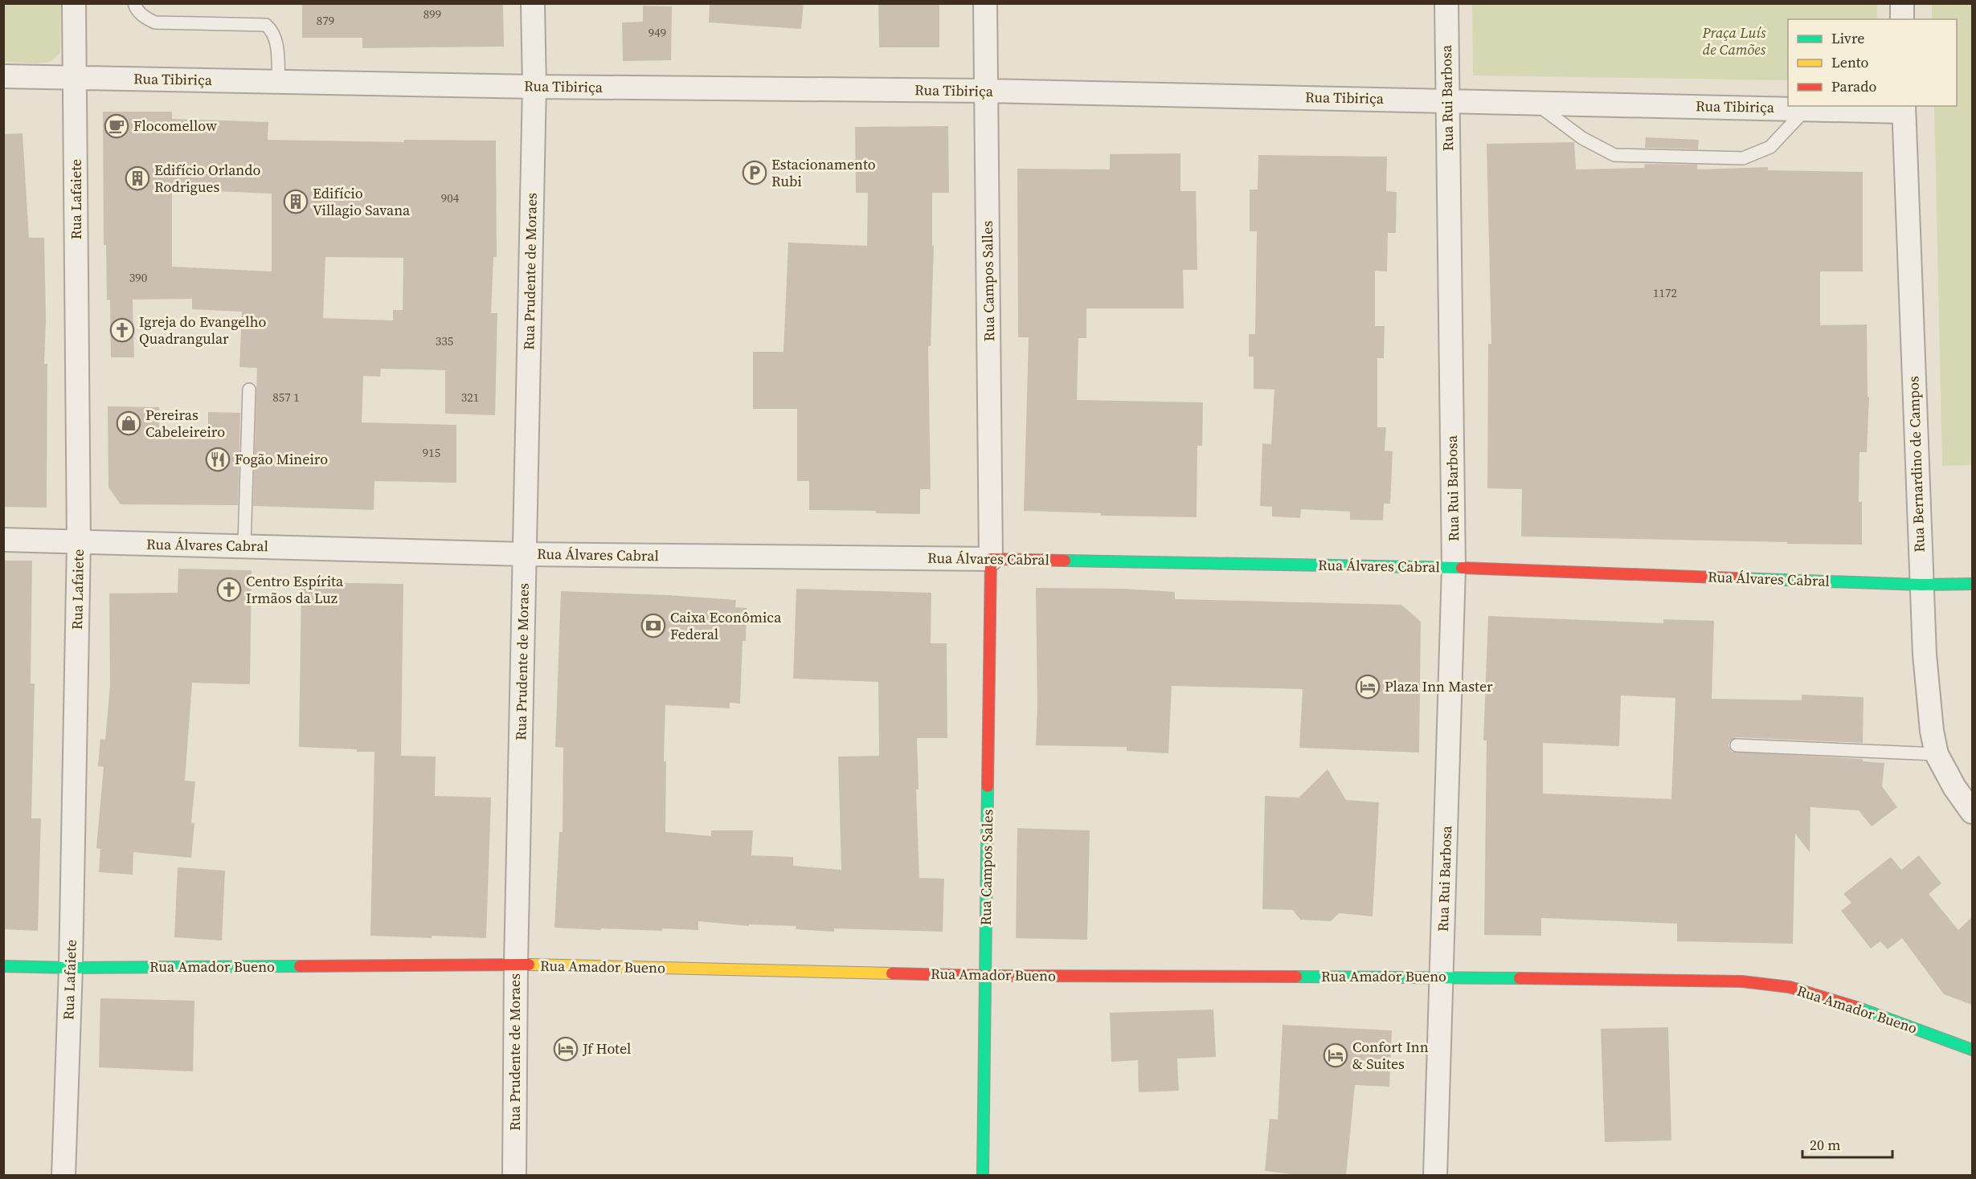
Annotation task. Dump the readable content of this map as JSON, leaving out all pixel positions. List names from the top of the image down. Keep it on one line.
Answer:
{"streets":{"street":["Rua Tibiriça","Rua Rui Barbosa","Rua Lafaiete","Rua Prudente de Moraes","Rua Campos Salles","Rua Bernardino de Campos","Rua Álvares Cabral","Rua Campos Sales","Rua Amador Bueno"]},"crossings":[["Rua Tibiriça","Rua Rui Barbosa"],["Rua Tibiriça","Rua Lafaiete"],["Rua Tibiriça","Rua Prudente de Moraes"],["Rua Tibiriça","Rua Campos Salles"],["Rua Tibiriça","Rua Bernardino de Campos"],["Rua Rui Barbosa","Rua Álvares Cabral"],["Rua Rui Barbosa","Rua Amador Bueno"],["Rua Lafaiete","Rua Álvares Cabral"],["Rua Lafaiete","Rua Amador Bueno"],["Rua Prudente de Moraes","Rua Álvares Cabral"],["Rua Prudente de Moraes","Rua Amador Bueno"],["Rua Campos Salles","Rua Álvares Cabral"],["Rua Campos Salles","Rua Campos Sales"],["Rua Bernardino de Campos","Rua Álvares Cabral"],["Rua Álvares Cabral","Rua Campos Sales"],["Rua Campos Sales","Rua Amador Bueno"]],"parks":["Praça Luís de Camões"],"places":{"cafe":["Flocomellow"],"parking":["Estacionamento Rubi"],"building":["Edifício Orlando Rodrigues","Edifício Villagio Savana"],"church":["Igreja do Evangelho Quadrangular","Centro Espírita Irmãos da Luz"],"shop":["Pereiras Cabeleireiro"],"restaurant":["Fogão Mineiro"],"bank":["Caixa Econômica Federal"],"hotel":["Plaza Inn Master","Jf Hotel","Confort Inn & Suites"]},"house_numbers":["899","879","949","904","390","1172","335","857 1","321","915"],"legend":["Livre","Lento","Parado"],"scale_bar":"20 m"}
